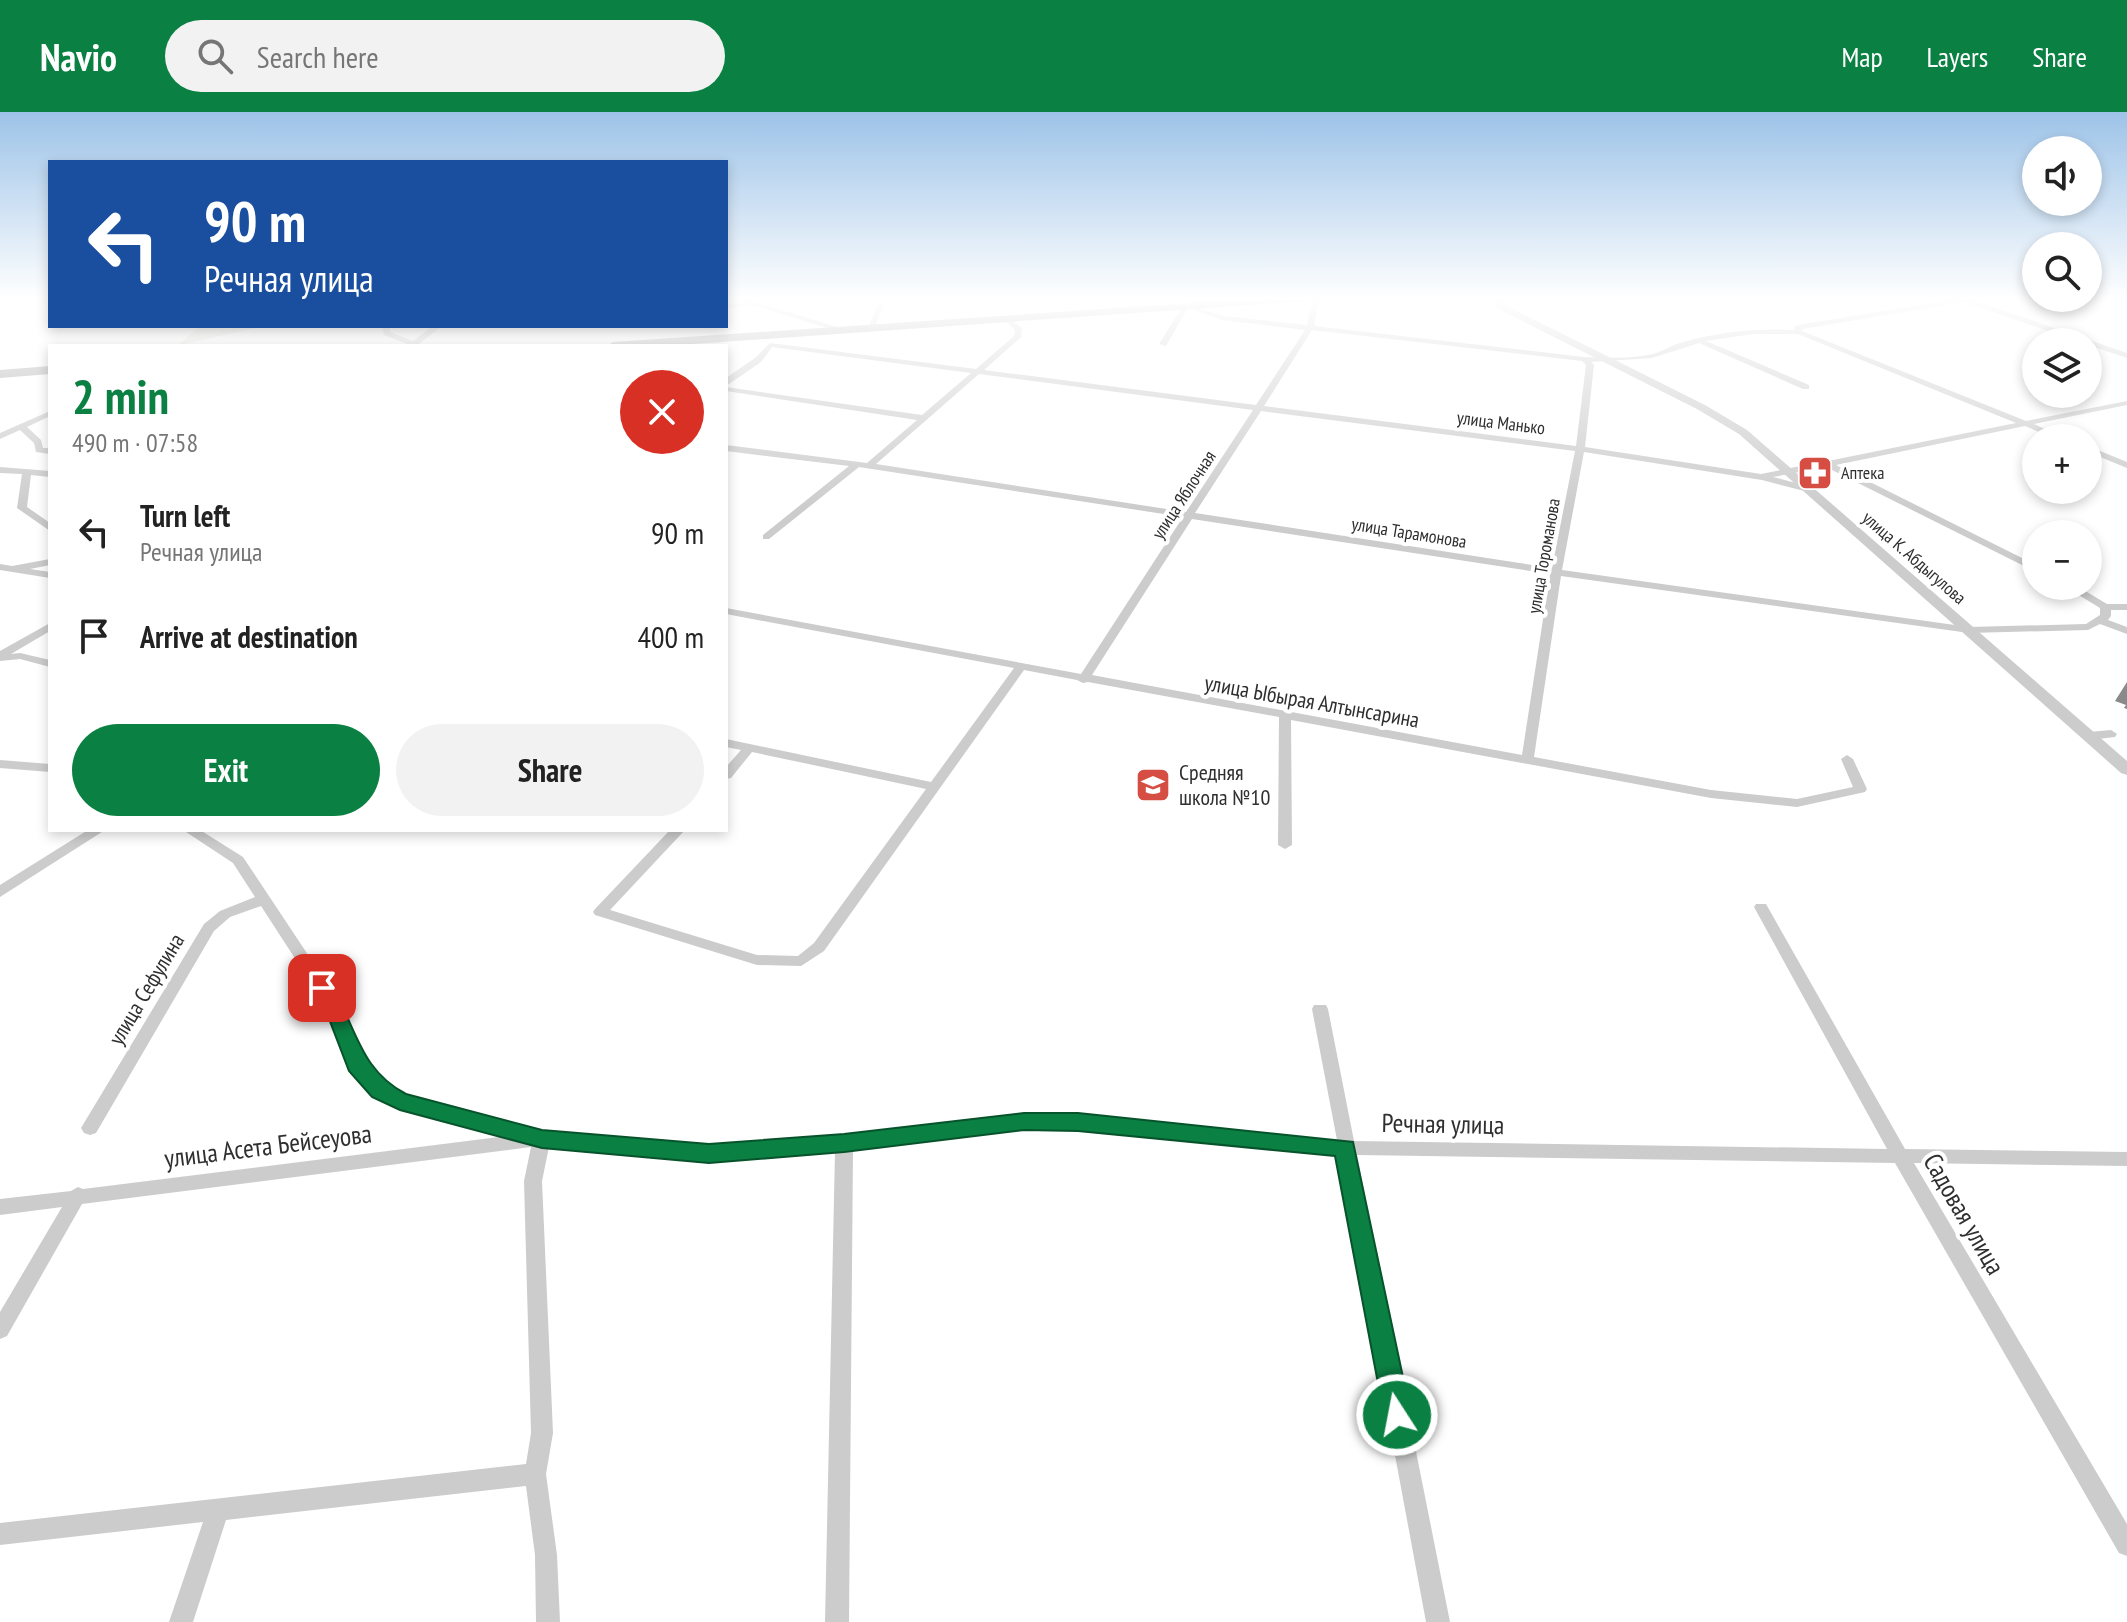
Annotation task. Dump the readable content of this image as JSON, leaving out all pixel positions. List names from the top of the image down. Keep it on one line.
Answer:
{"streets":{"street":["улица Манько","улица Яблочная","улица Тарамонова","улица Тороманова","улица К. Абдыгулова","улица Ыбырая Алтынсарина","улица Сефулина","Речная улица","улица Асета Бейсеуова","Садовая улица"]},"crossings":[["улица Манько","улица Яблочная"],["улица Манько","улица Тороманова"],["улица Манько","улица К. Абдыгулова"],["улица Яблочная","улица Тарамонова"],["улица Яблочная","улица Ыбырая Алтынсарина"],["улица Тарамонова","улица Тороманова"],["улица Тарамонова","улица К. Абдыгулова"],["улица Тороманова","улица Ыбырая Алтынсарина"],["улица Сефулина","Речная улица"],["Речная улица","улица Асета Бейсеуова"],["Речная улица","Садовая улица"]],"places":{"pharmacy":["Аптека"],"school or university":["Средняя школа №10"]},"page":{"header":"Navio","search":"Search here","nav":["Map","Layers","Share"],"map_buttons":["+","−"],"turn":["90 m","Речная улица"],"heading":["2 min","490 m · 07:58"],"list":[{"name":"Turn left","note":"Речная улица","value":"90 m"},{"name":"Arrive at destination","value":"400 m"}],"buttons":["Exit","Share"]}}
